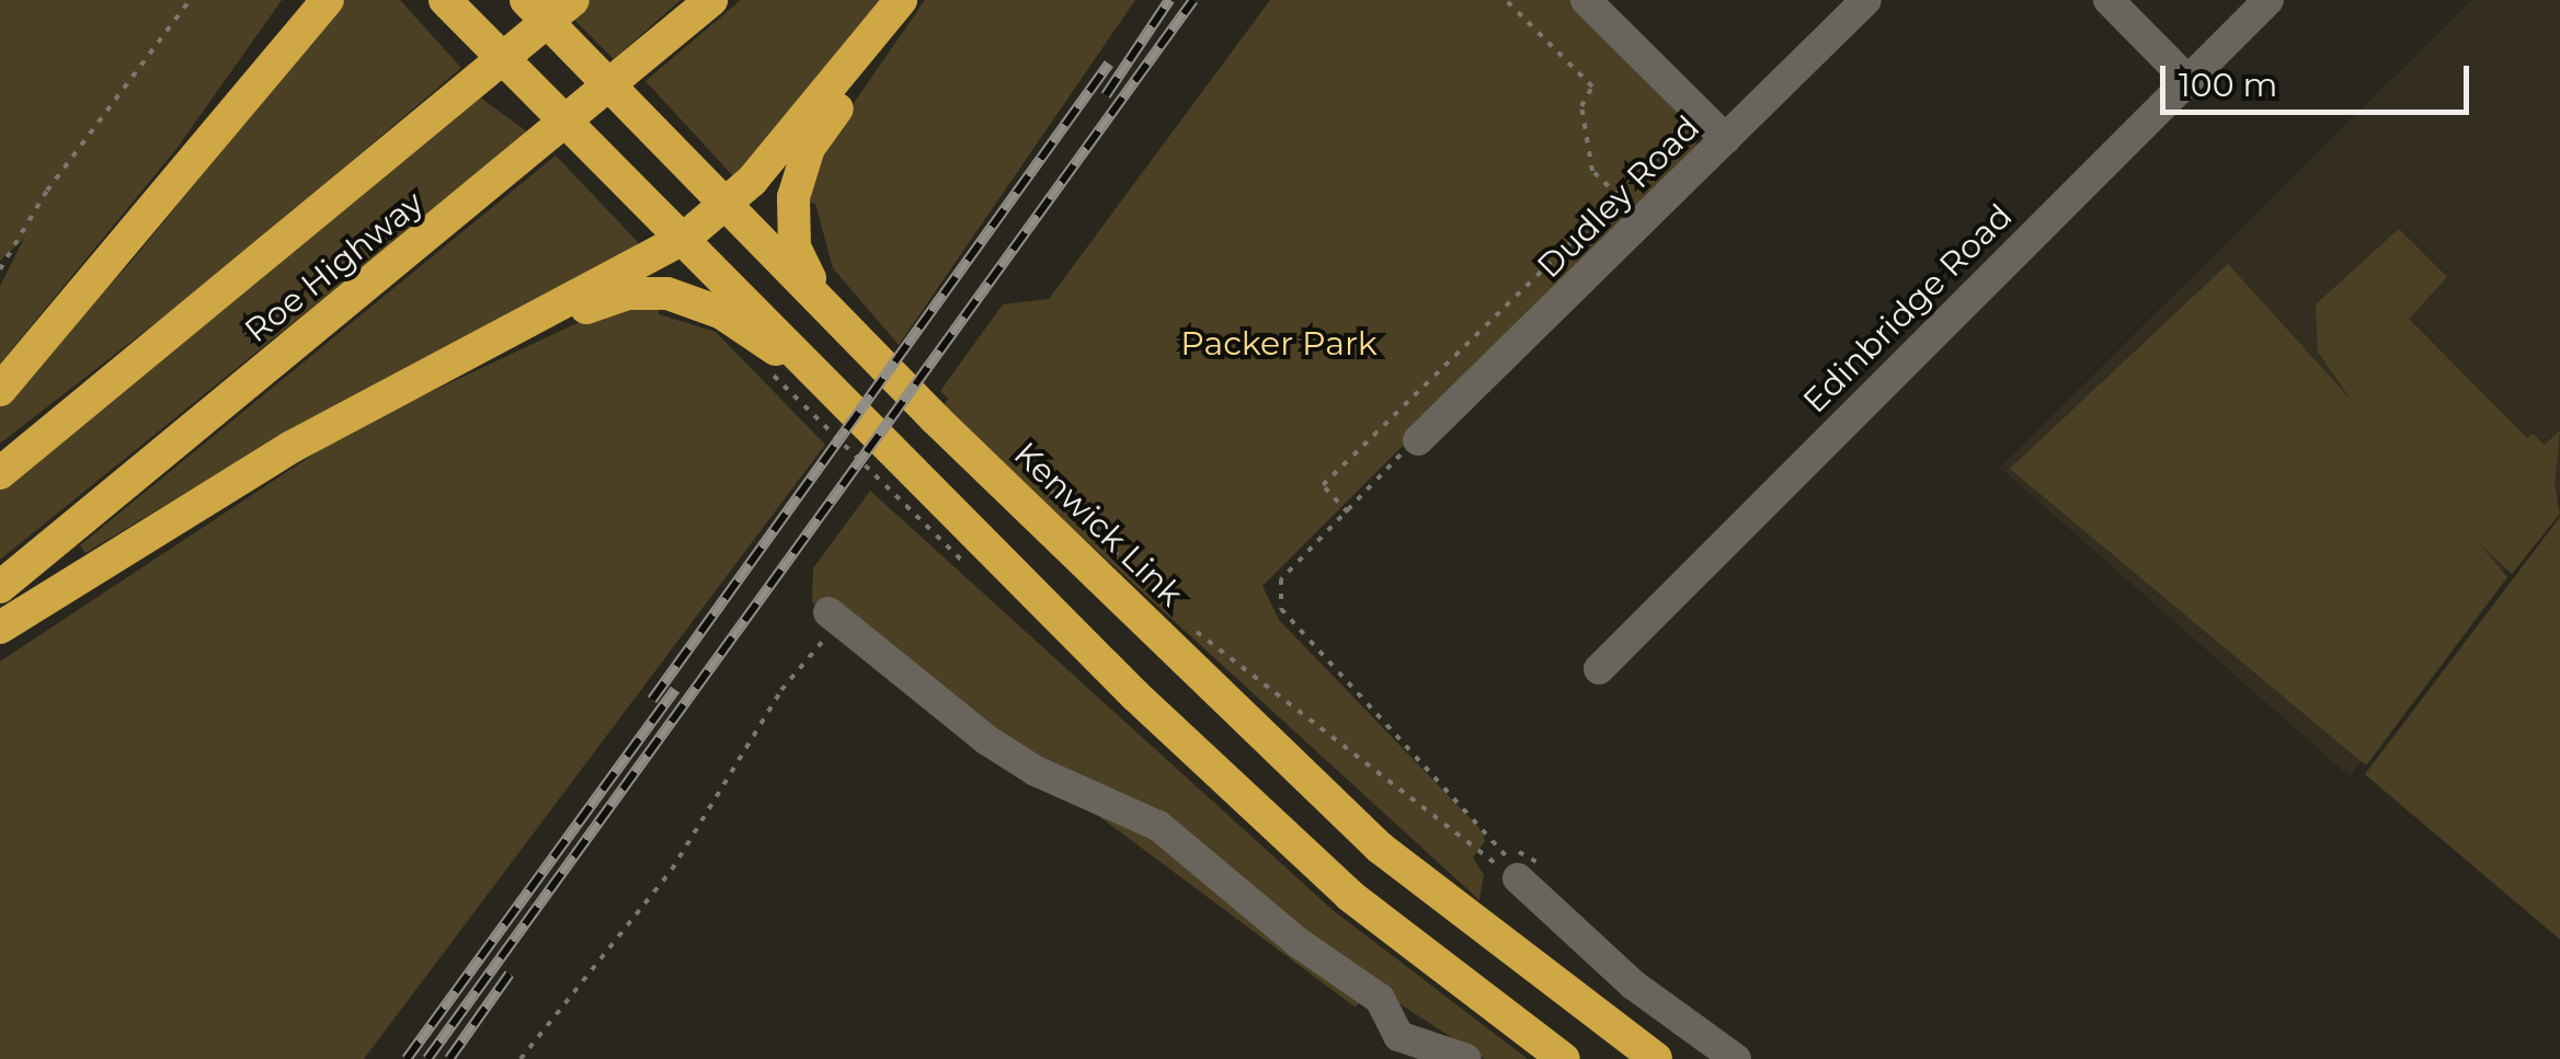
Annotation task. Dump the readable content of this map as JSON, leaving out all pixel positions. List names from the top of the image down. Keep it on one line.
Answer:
{"streets":{"highway":["Roe Highway","Kenwick Link"],"street":["Dudley Road","Edinbridge Road"]},"parks":["Packer Park"],"scale_bar":"100 m"}
